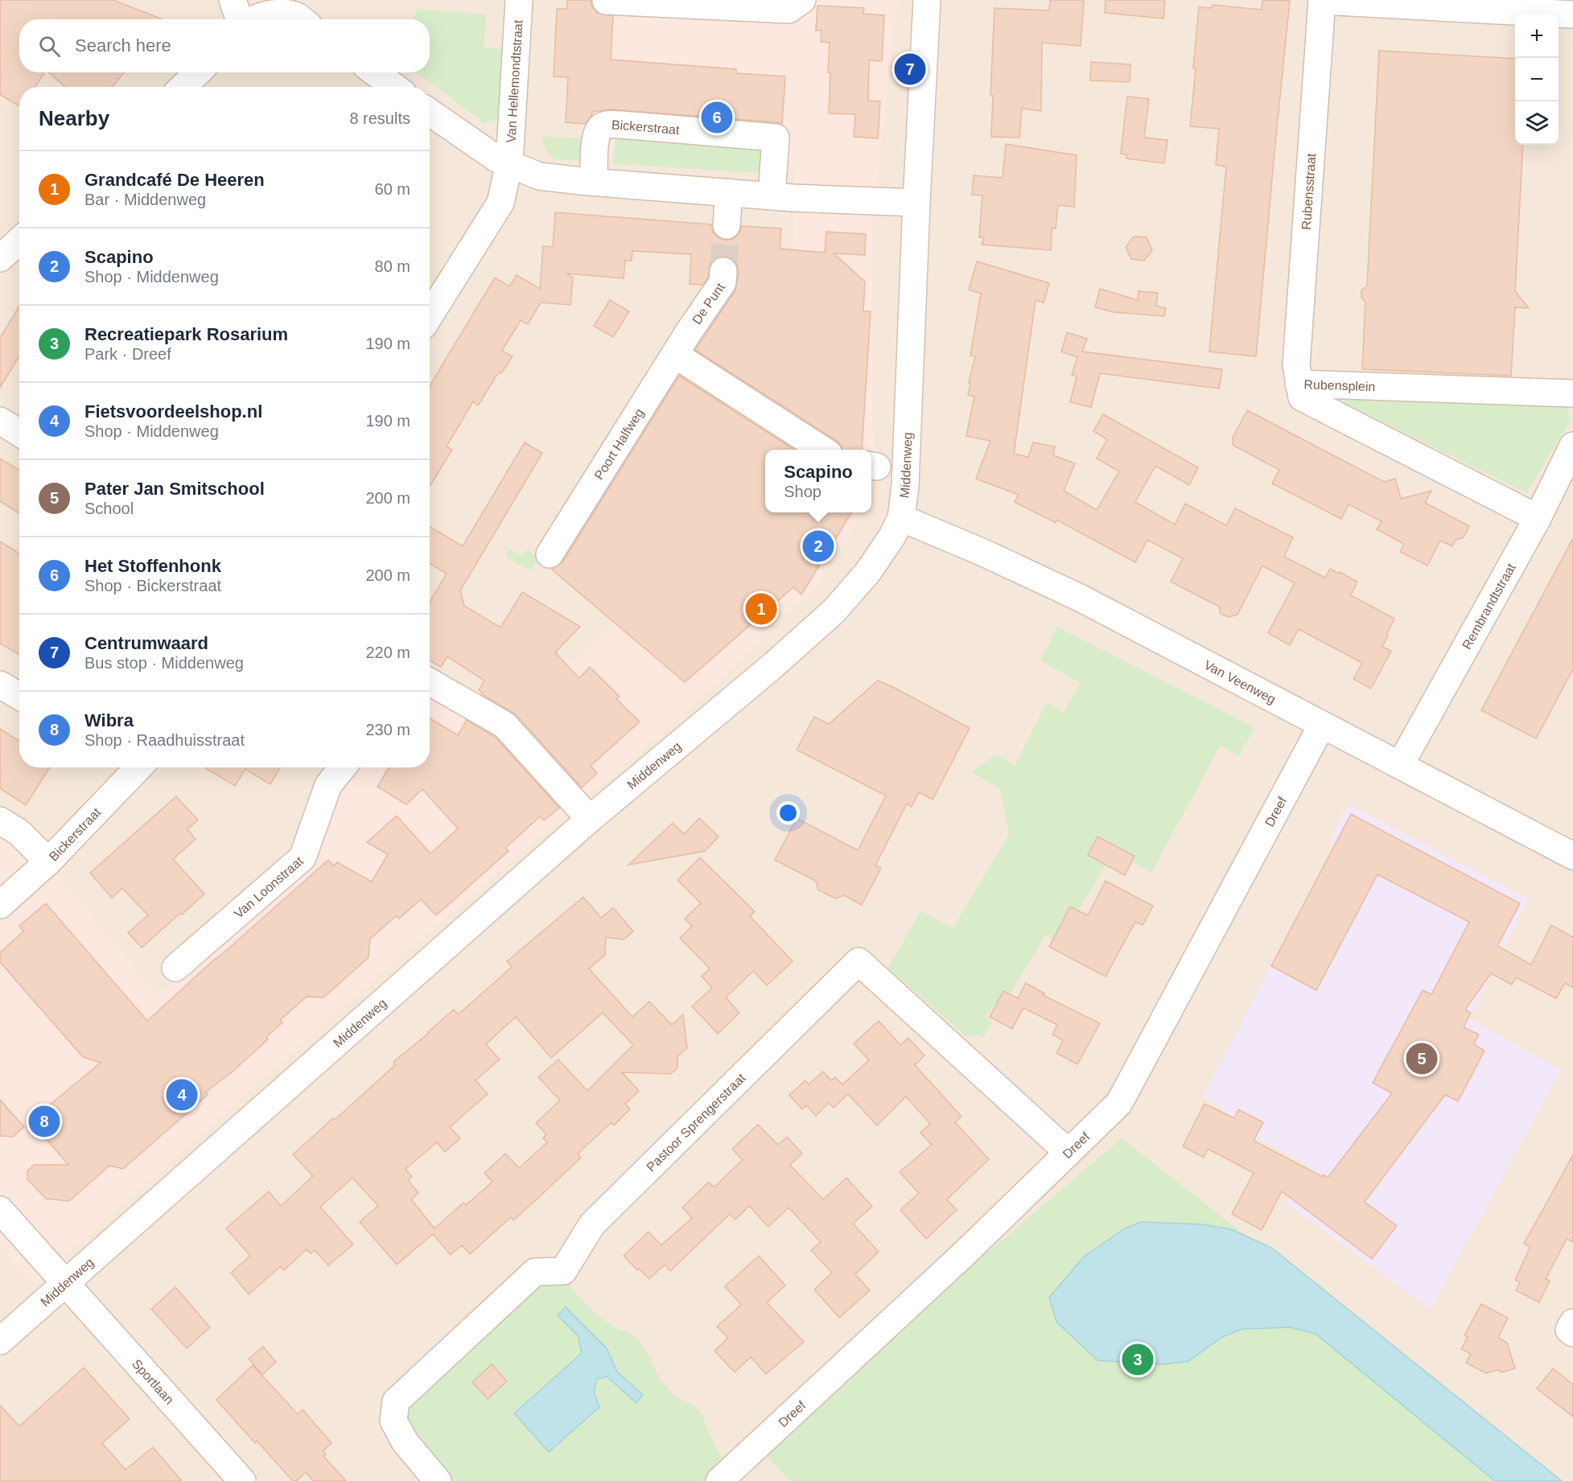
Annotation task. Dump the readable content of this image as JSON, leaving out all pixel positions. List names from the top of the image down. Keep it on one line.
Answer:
{"streets":{"street":["Van Hellemondtstraat","Bickerstraat","Rubensstraat","De Punt","Rubensplein","Poort Halfweg","Middenweg","Rembrandtstraat","Van Veenweg","Dreef","Van Loonstraat","Pastoor Sprengerstraat","Sportlaan"]},"crossings":[["Rubensstraat","Rubensplein"],["De Punt","Poort Halfweg"],["Rubensplein","Rembrandtstraat"],["Middenweg","Van Veenweg"],["Middenweg","Sportlaan"],["Rembrandtstraat","Van Veenweg"],["Van Veenweg","Dreef"],["Dreef","Pastoor Sprengerstraat"]],"page":{"map_buttons":["+","−"],"search":"Search here","pins":["7","6","2","1","5","4","8","3"],"heading":["Nearby","8 results"],"list":[{"mark":"1","name":"Grandcafé De Heeren","note":"Bar · Middenweg","value":"60 m"},{"mark":"2","name":"Scapino","note":"Shop · Middenweg","value":"80 m"},{"mark":"3","name":"Recreatiepark Rosarium","note":"Park · Dreef","value":"190 m"},{"mark":"4","name":"Fietsvoordeelshop.nl","note":"Shop · Middenweg","value":"190 m"},{"mark":"5","name":"Pater Jan Smitschool","note":"School","value":"200 m"},{"mark":"6","name":"Het Stoffenhonk","note":"Shop · Bickerstraat","value":"200 m"},{"mark":"7","name":"Centrumwaard","note":"Bus stop · Middenweg","value":"220 m"},{"mark":"8","name":"Wibra","note":"Shop · Raadhuisstraat","value":"230 m"}],"popup":["Scapino","Shop"]}}
